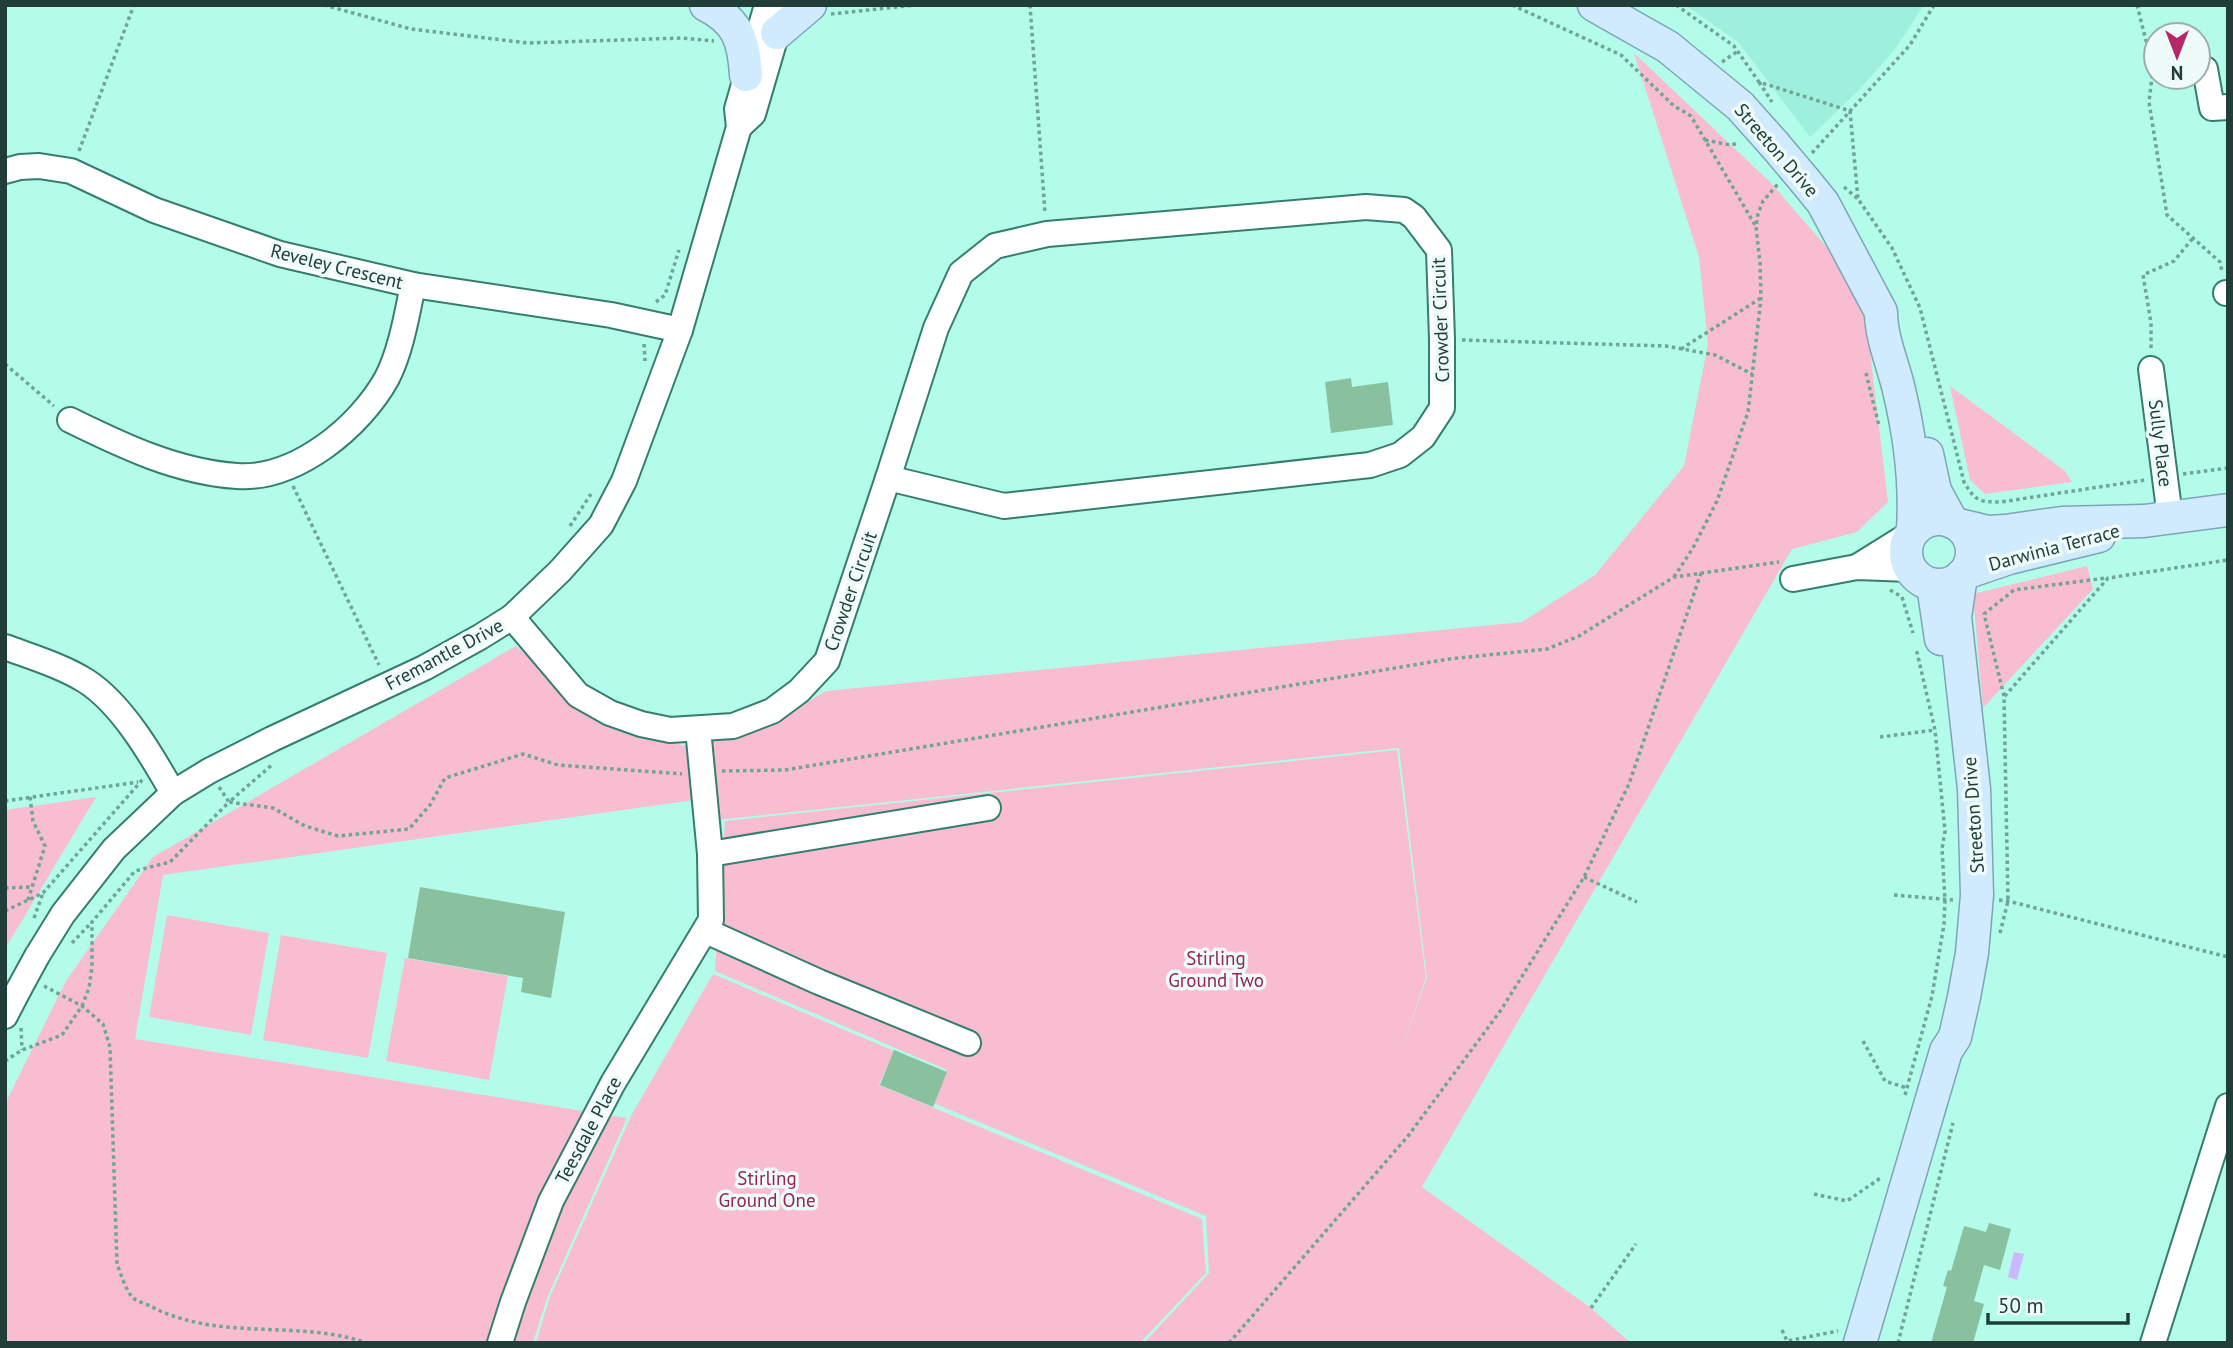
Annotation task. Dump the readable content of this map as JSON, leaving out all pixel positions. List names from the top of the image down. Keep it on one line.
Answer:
{"streets":{"main road":["Streeton Drive","Darwinia Terrace"],"street":["Reveley Crescent","Crowder Circuit","Sully Place","Fremantle Drive","Teesdale Place"]},"crossings":[["Streeton Drive","Darwinia Terrace"],["Reveley Crescent","Fremantle Drive"],["Crowder Circuit","Fremantle Drive"],["Crowder Circuit","Teesdale Place"],["Sully Place","Darwinia Terrace"]],"parks":["Stirling Ground Two","Stirling Ground One"],"scale_bar":"50 m","north":"bottom"}
